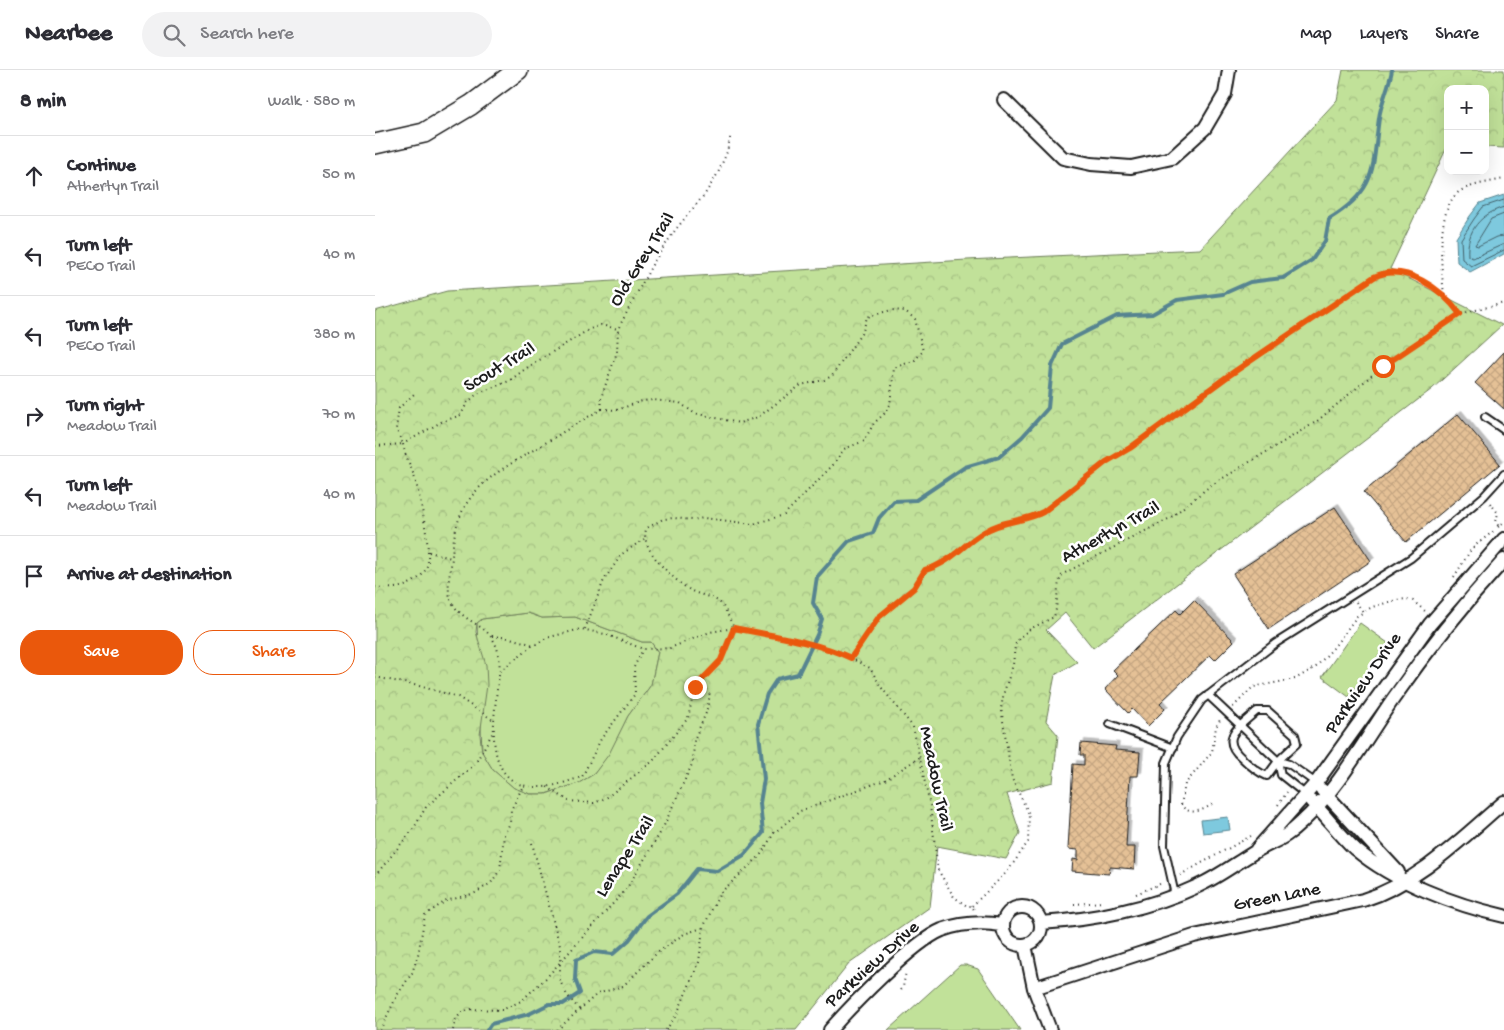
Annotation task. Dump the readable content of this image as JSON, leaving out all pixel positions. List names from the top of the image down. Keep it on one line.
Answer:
{"streets":{"street":["Parkview Drive","Green Lane"],"path":["Old Grey Trail","Scout Trail","Athertyn Trail","Meadow Trail","Lenape Trail"]},"crossings":[["Old Grey Trail","Scout Trail"],["Athertyn Trail","Meadow Trail"]],"page":{"header":"Nearbee","search":"Search here","nav":["Map","Layers","Share"],"heading":["8 min","Walk · 580 m"],"map_buttons":["+","−"],"list":[["Continue","Athertyn Trail","50 m"],["Turn left","PECO Trail","40 m"],["Turn left","PECO Trail","380 m"],["Turn right","Meadow Trail","70 m"],["Turn left","Meadow Trail","40 m"],"Arrive at destination"],"buttons":["Save","Share"]}}
